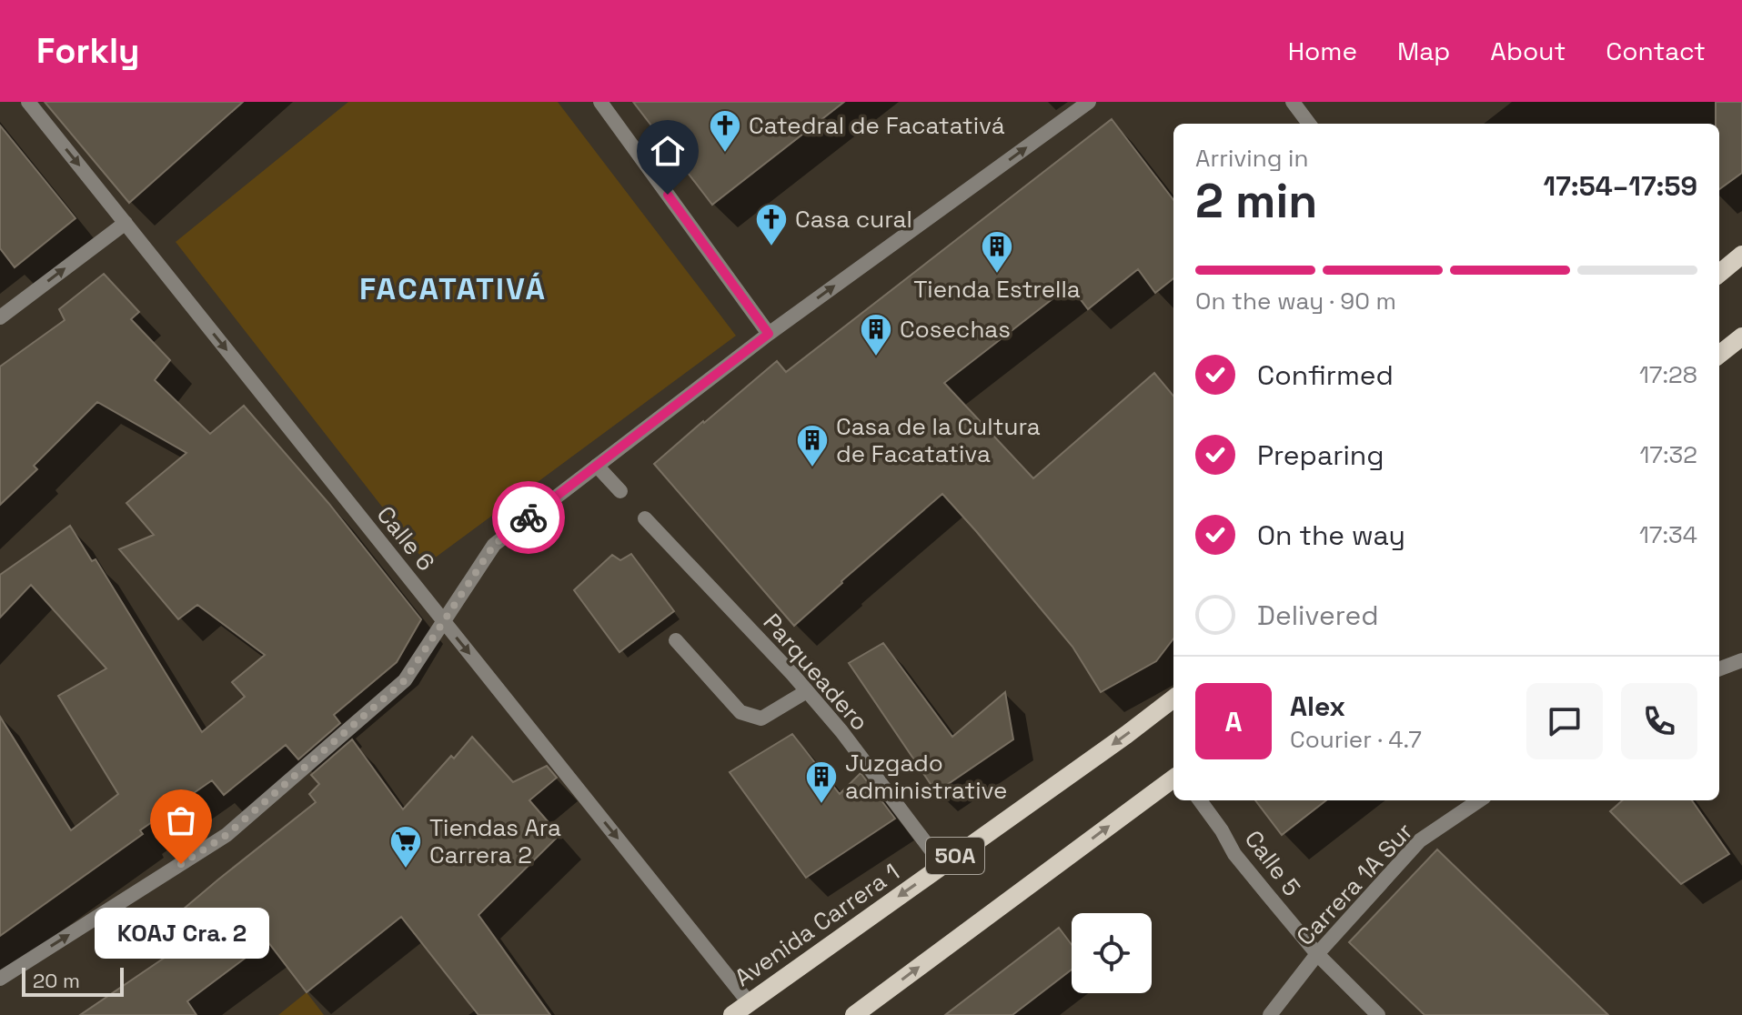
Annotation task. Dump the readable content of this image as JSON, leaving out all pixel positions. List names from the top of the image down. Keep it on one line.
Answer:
{"streets":{"main road":["50A","Avenida Carrera 1"],"street":["Calle 6","Parqueadero","Calle 5","Carrera 1A Sur"]},"crossings":[["Calle 6","Avenida Carrera 1"],["Parqueadero","Avenida Carrera 1"],["Calle 5","Carrera 1A Sur"]],"one_way":["Calle 6"],"districts":["FACATATIVÁ"],"places":{"church":["Catedral de Facatativá","Casa cural"],"building":["Tienda Estrella","Cosechas","Casa de la Cultura de Facatativa","Juzgado administrative"],"other":["KOAJ Cra. 2"],"supermarket":["Tiendas Ara Carrera 2"]},"scale_bar":"20 m","page":{"header":"Forkly","nav":["Home","Map","About","Contact"],"heading":["2 min","Arriving in","17:54–17:59"],"panel":["Alex","Courier · 4.7"],"bar":"On the way · 90 m","list":[["Confirmed","17:28"],["Preparing","17:32"],["On the way","17:34"],"Delivered"],"round":"A","bubble":"KOAJ Cra. 2","scale":"20 m"}}
